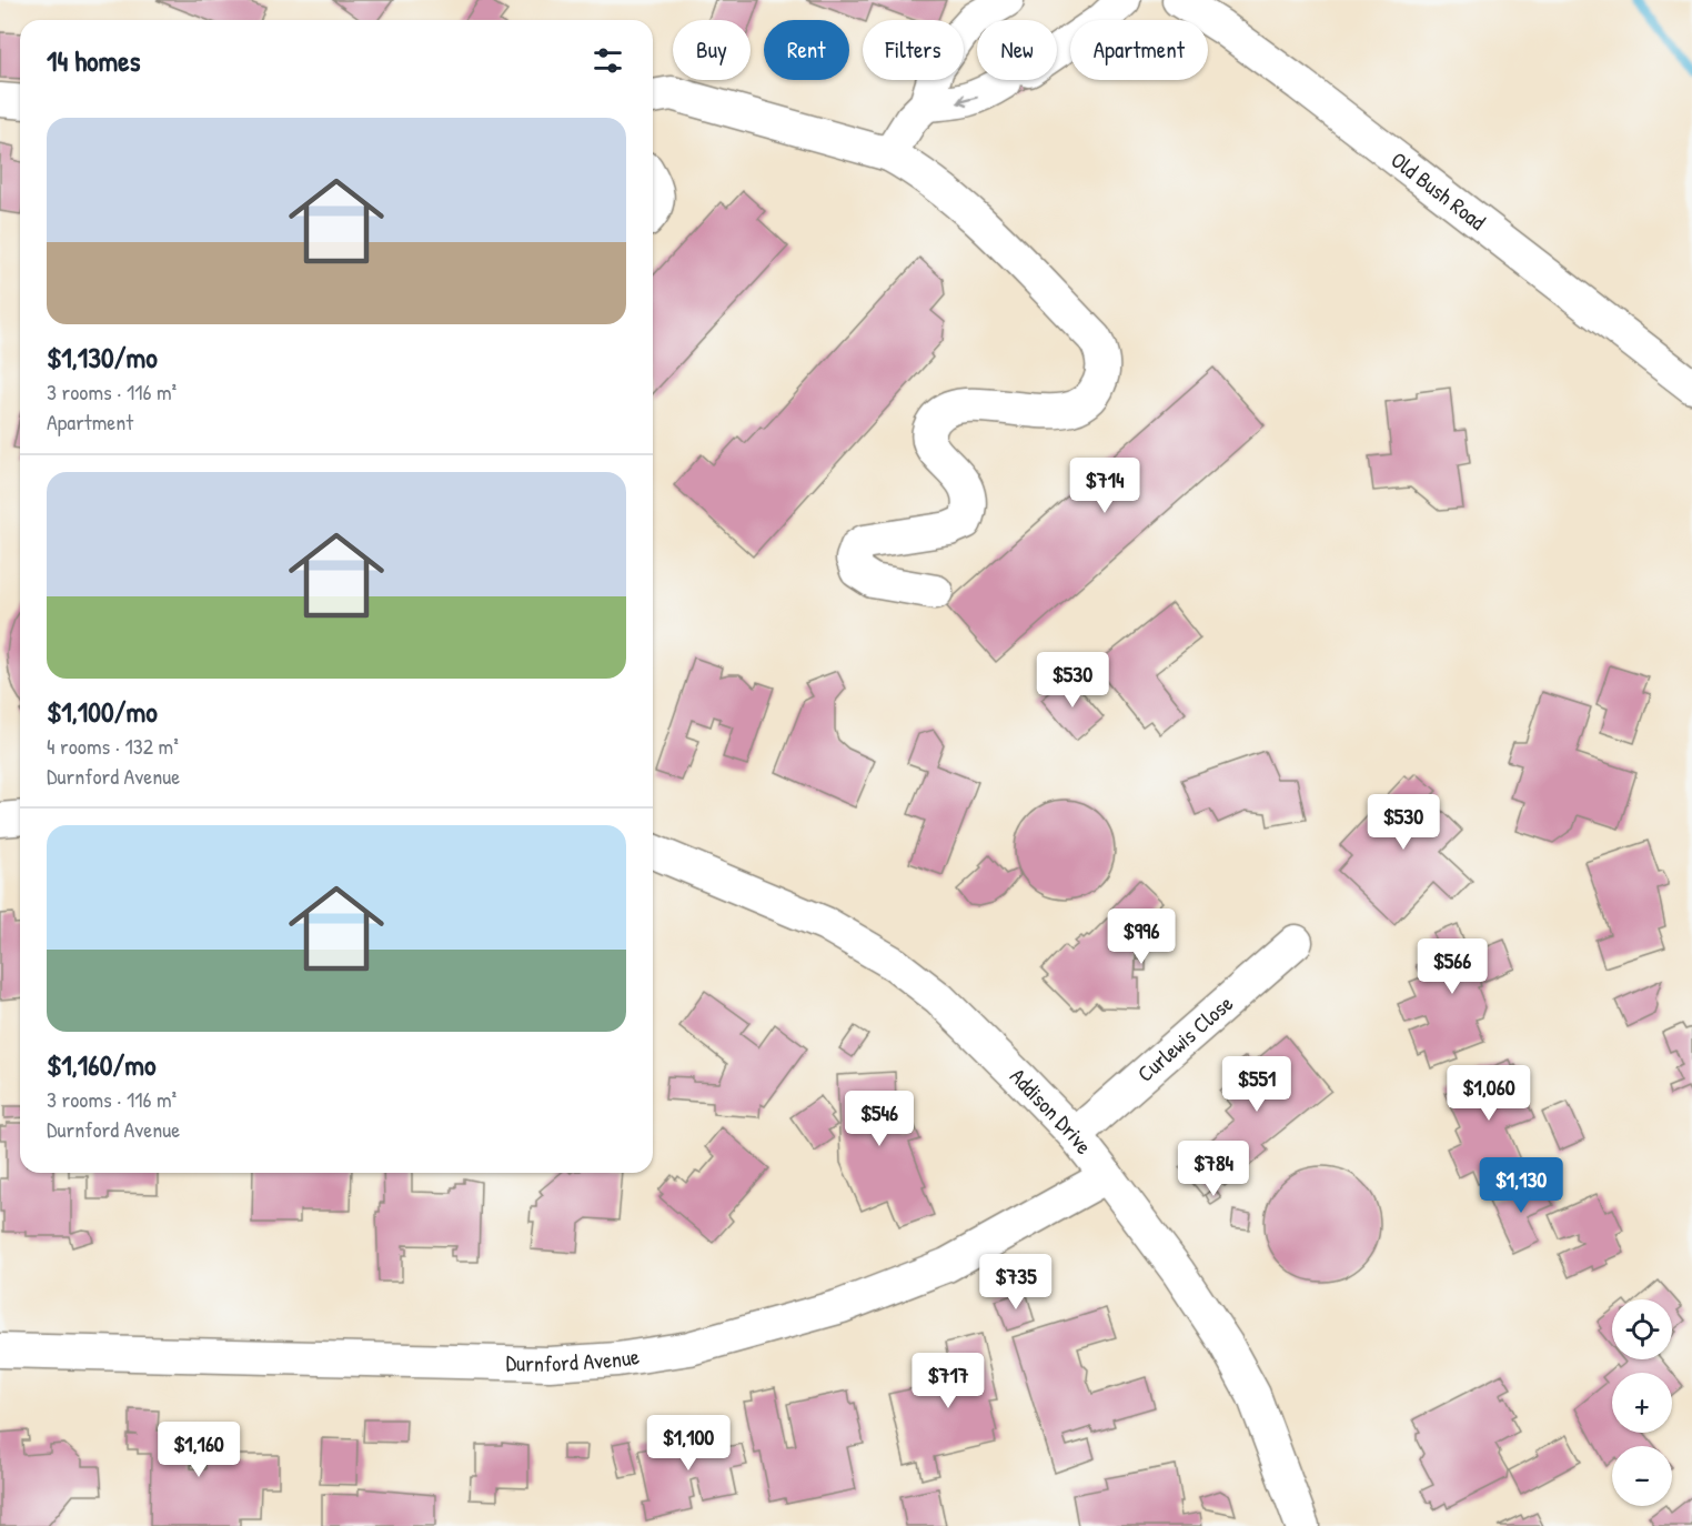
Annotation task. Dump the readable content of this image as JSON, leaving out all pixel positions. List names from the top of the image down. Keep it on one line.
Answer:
{"streets":{"street":["Old Bush Road","Curlewis Close","Addison Drive","Durnford Avenue"]},"crossings":[["Curlewis Close","Addison Drive"],["Addison Drive","Durnford Avenue"]],"page":{"chip":["Buy","Rent","Filters","New","Apartment"],"heading":"14 homes","list":[{"name":"$1,130/mo","note":"3 rooms · 116 m² · Apartment"},{"name":"$1,100/mo","note":"4 rooms · 132 m² · Durnford Avenue"},{"name":"$1,160/mo","note":"3 rooms · 116 m² · Durnford Avenue"}],"price":["$714","$530","$530","$996","$566","$551","$1,060","$546","$784","$1,130","$735","$717","$1,100","$1,160"],"map_buttons":["+","−"]}}
